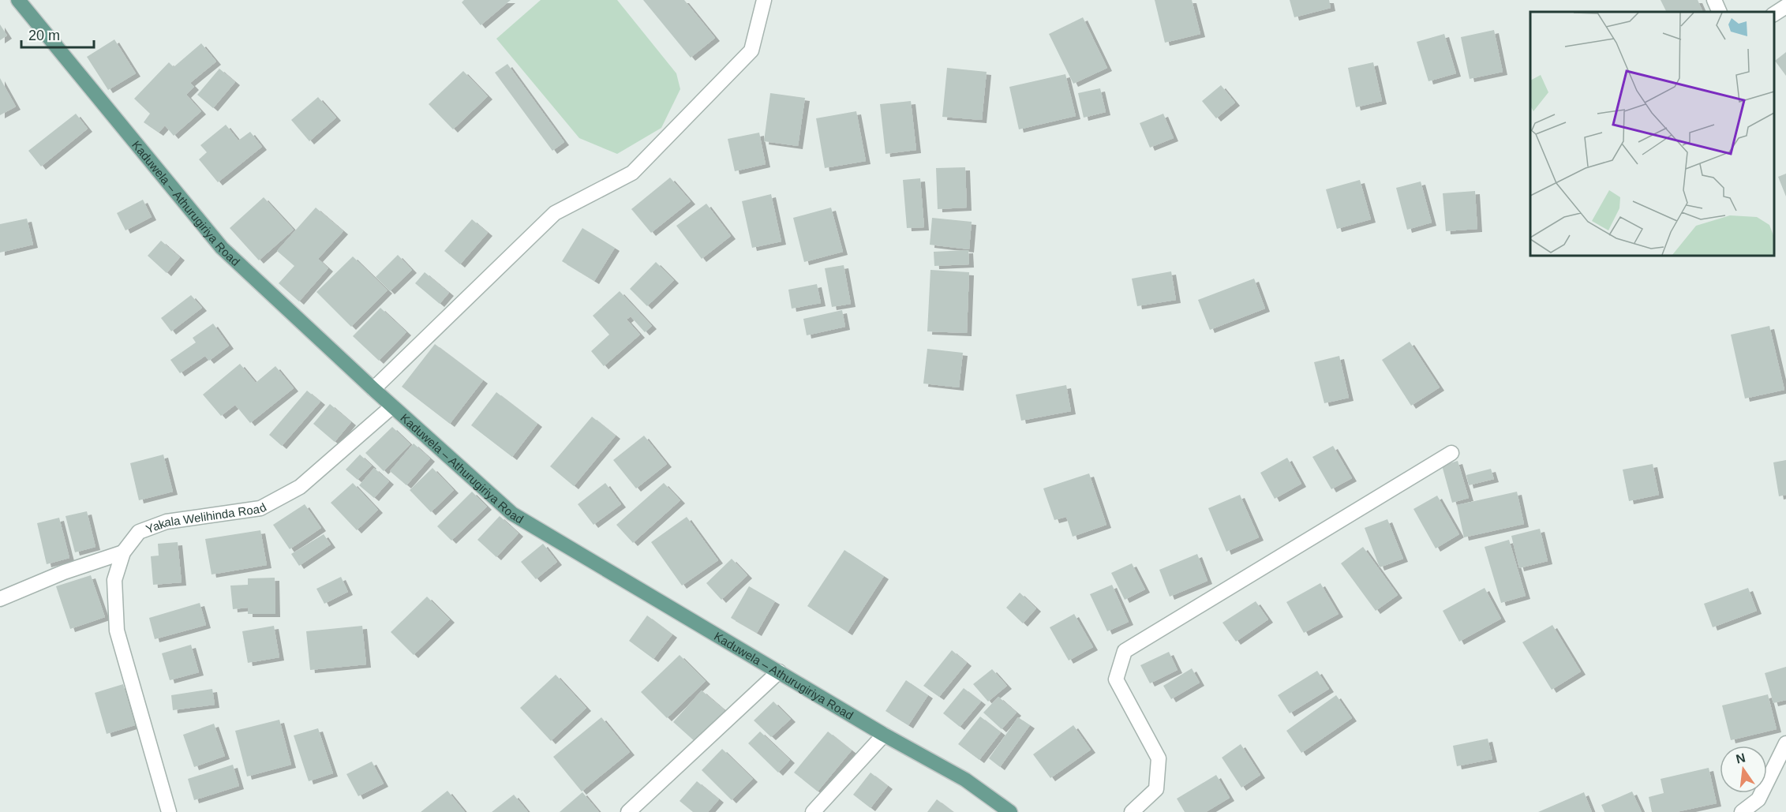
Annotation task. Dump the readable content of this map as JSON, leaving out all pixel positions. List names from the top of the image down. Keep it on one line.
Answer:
{"streets":{"main road":["Kaduwela – Athurugiriya Road"],"street":["Yakala Welihinda Road"]},"crossings":[["Kaduwela – Athurugiriya Road","Yakala Welihinda Road"]],"scale_bar":"20 m","north":"top"}
